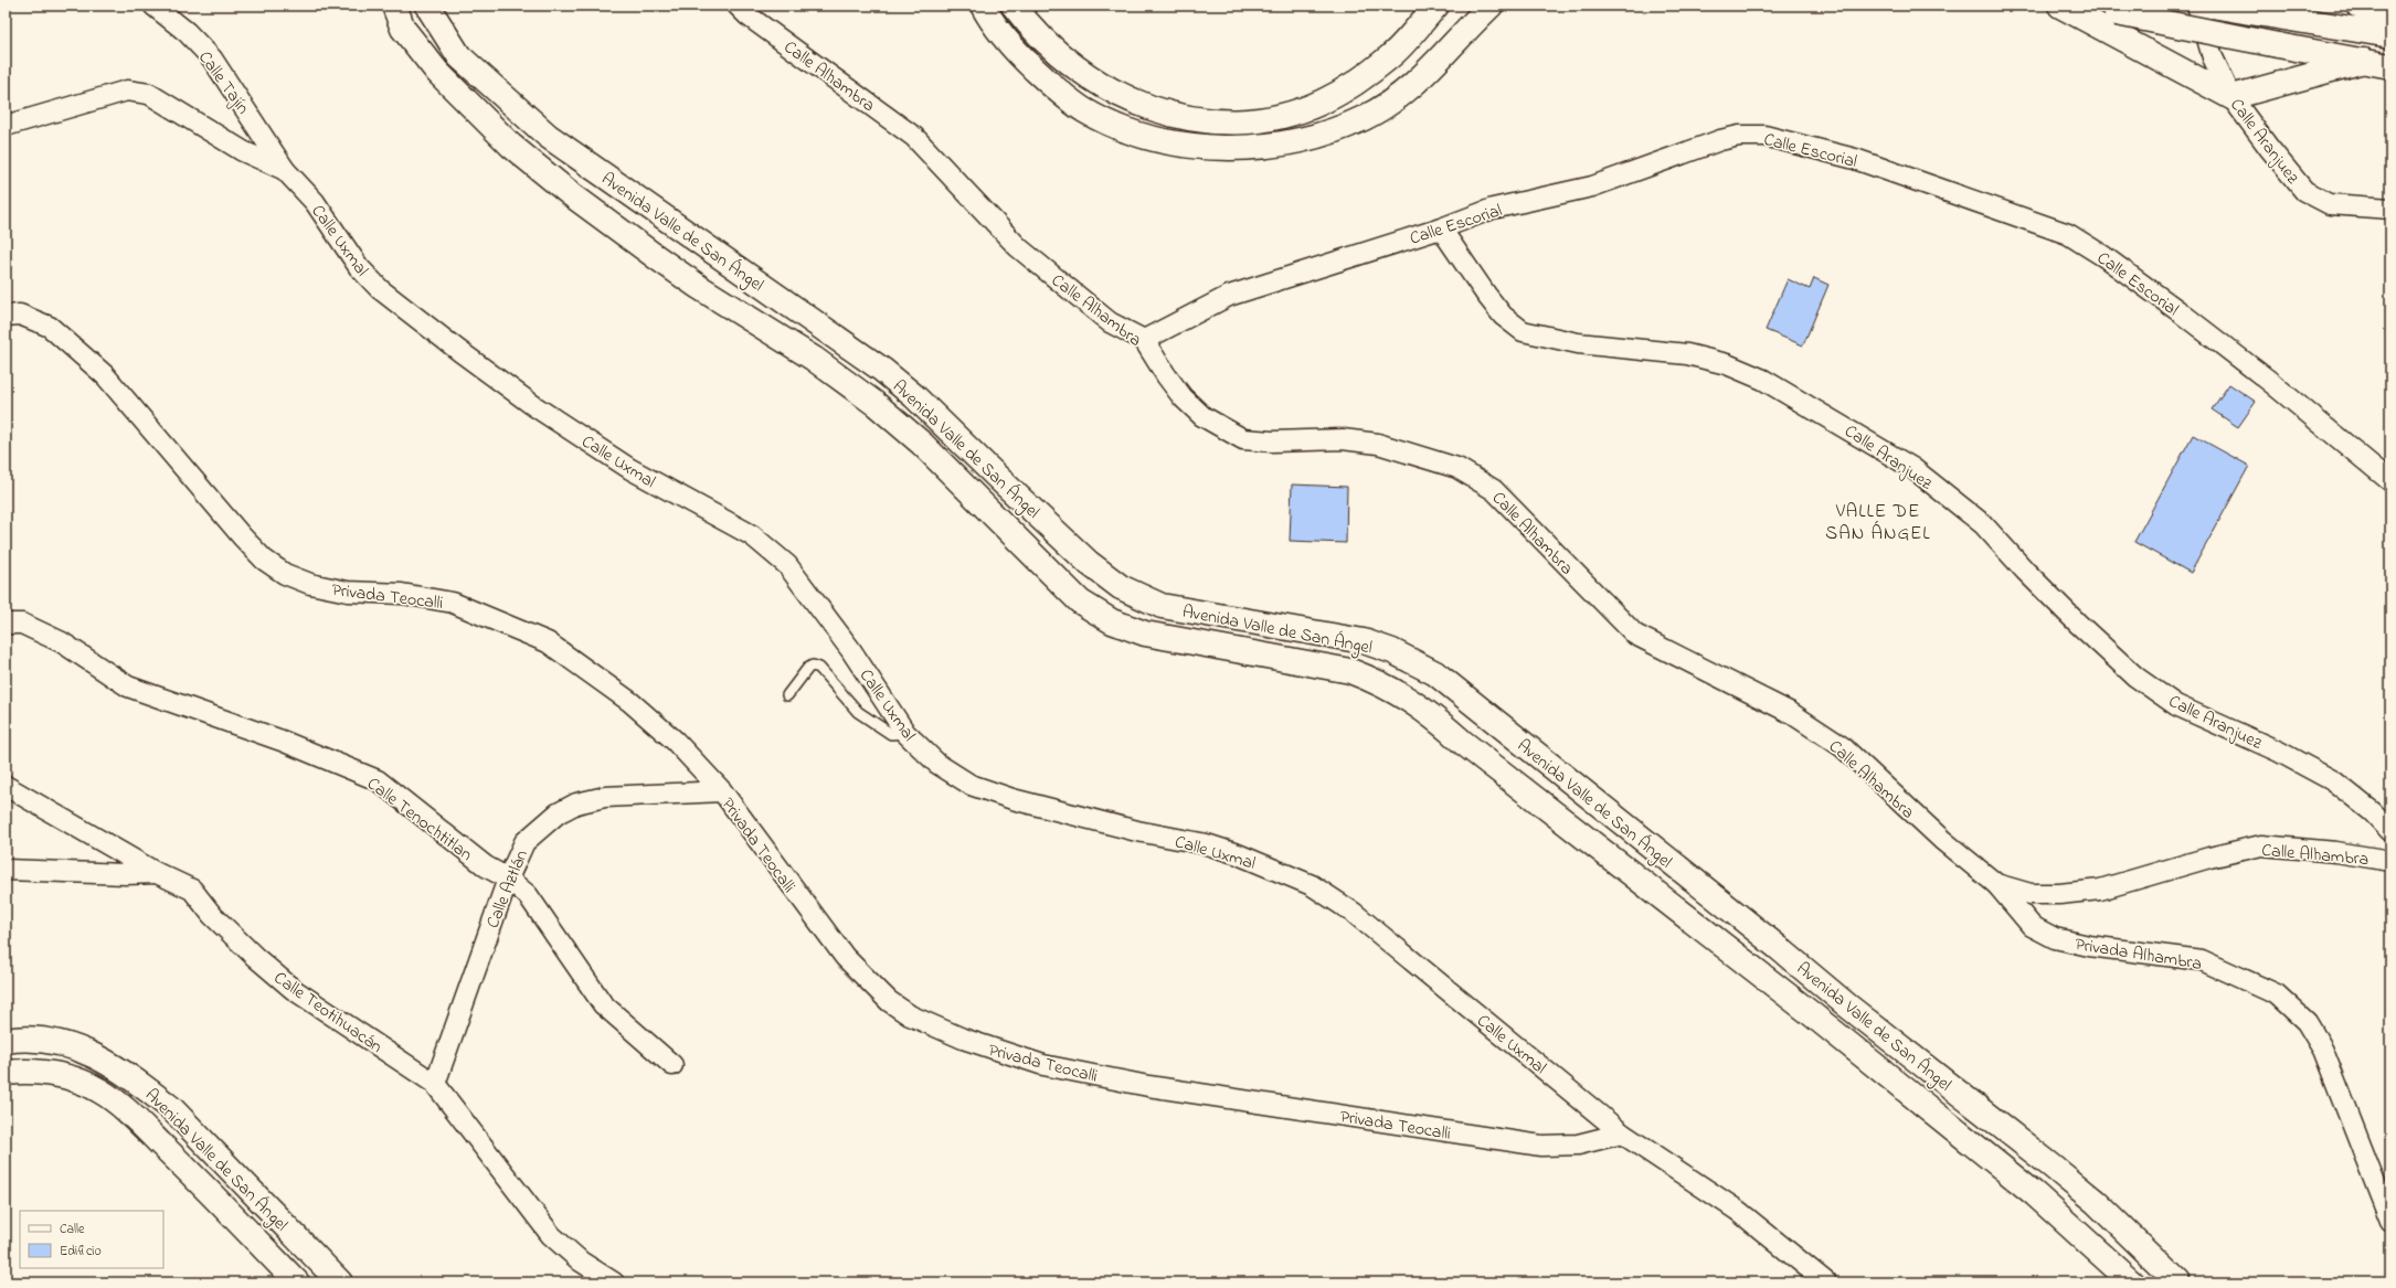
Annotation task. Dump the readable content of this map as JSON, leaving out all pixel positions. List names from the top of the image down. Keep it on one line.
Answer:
{"streets":{"street":["Calle Alhambra","Calle Tajín","Calle Aranjuez","Calle Escorial","Avenida Valle de San Ángel","Calle Uxmal","Privada Teocalli","Calle Tenochtitlan","Calle Aztlán","Privada Alhambra","Calle Teotihuacán"]},"crossings":[["Calle Alhambra","Calle Escorial"],["Calle Alhambra","Privada Alhambra"],["Calle Tajín","Calle Uxmal"],["Calle Aranjuez","Calle Escorial"],["Calle Uxmal","Privada Teocalli"],["Privada Teocalli","Calle Aztlán"],["Calle Tenochtitlan","Calle Aztlán"],["Calle Aztlán","Calle Teotihuacán"]],"districts":["VALLE DE SAN ÁNGEL"],"legend":["Calle","Edificio"]}
